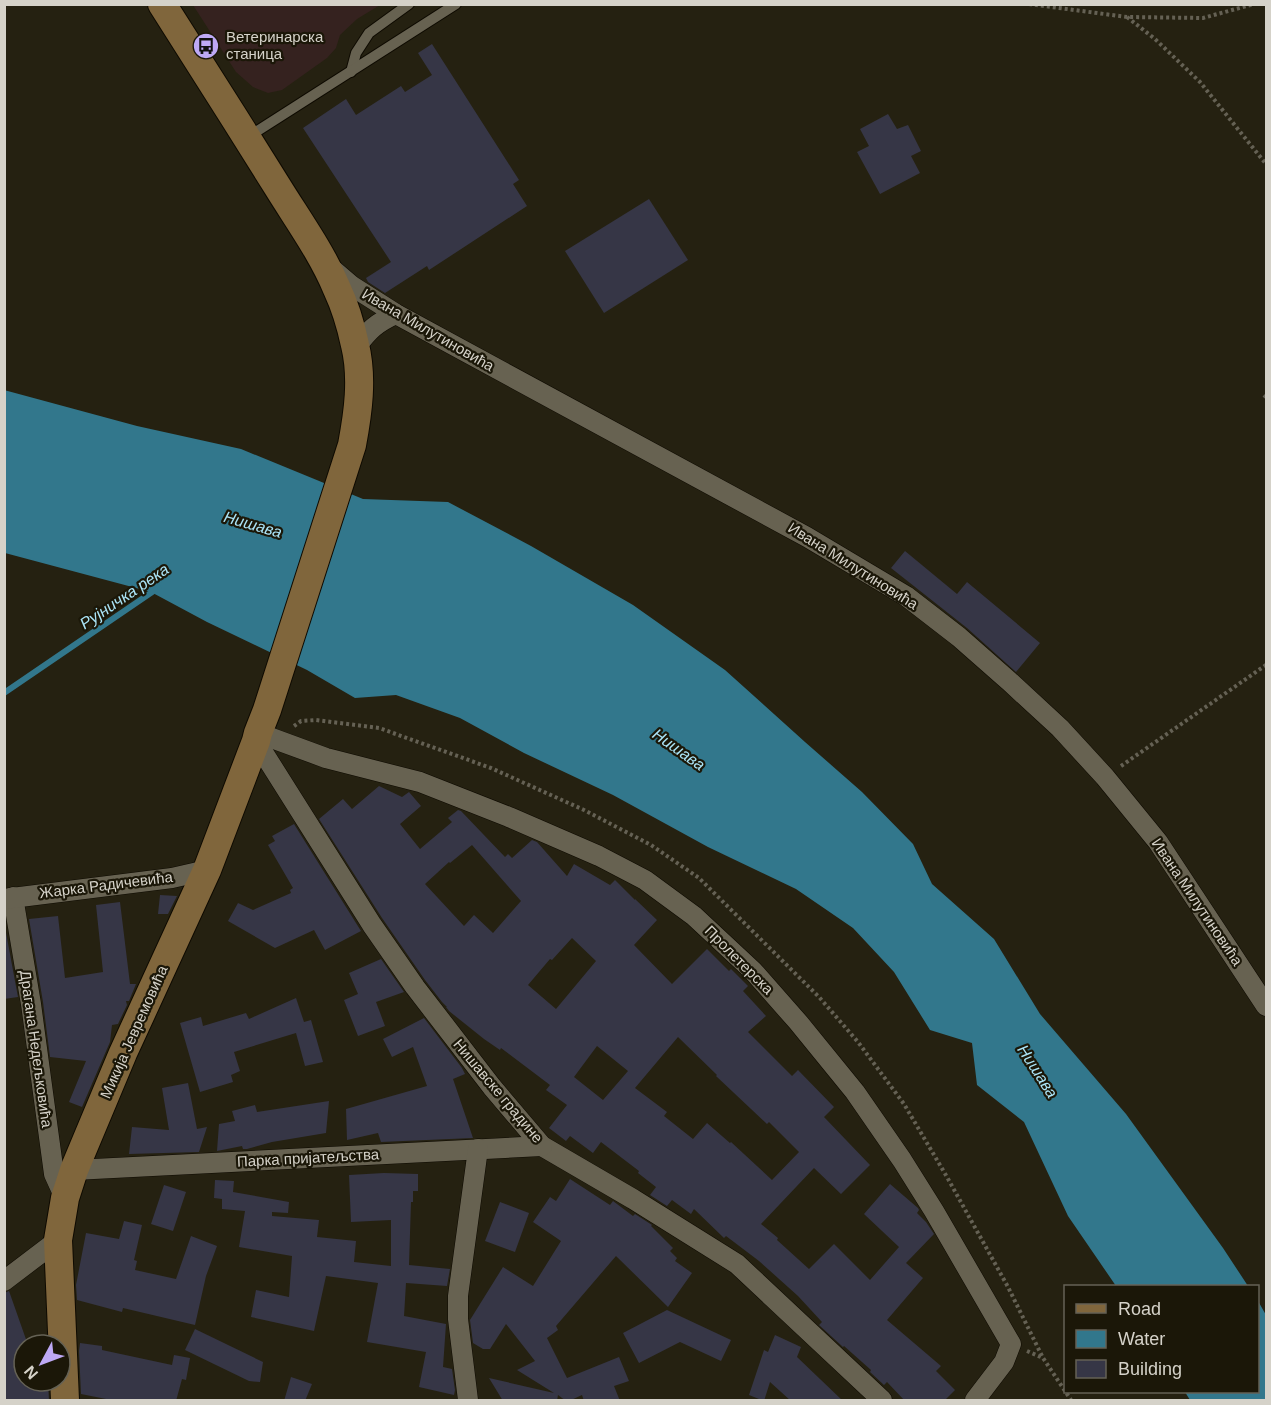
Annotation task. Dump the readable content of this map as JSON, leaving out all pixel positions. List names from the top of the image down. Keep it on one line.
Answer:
{"streets":{"street":["Ивана Милутиновића","Жарка Радичевића","Пролетерска","Микија Јевремовића","Драгана Недељковића","Нишавске градине","Парка пријатељства"]},"crossings":[["Ивана Милутиновића","Микија Јевремовића"],["Жарка Радичевића","Микија Јевремовића"],["Жарка Радичевића","Драгана Недељковића"],["Пролетерска","Микија Јевремовића"],["Пролетерска","Нишавске градине"],["Микија Јевремовића","Драгана Недељковића"],["Микија Јевремовића","Нишавске градине"],["Микија Јевремовића","Парка пријатељства"],["Нишавске градине","Парка пријатељства"]],"water":["Нишава","Рујничка река"],"places":{"bus stop":["Ветеринарска станица"]},"legend":["Road","Water","Building"],"north":"bottom left"}
